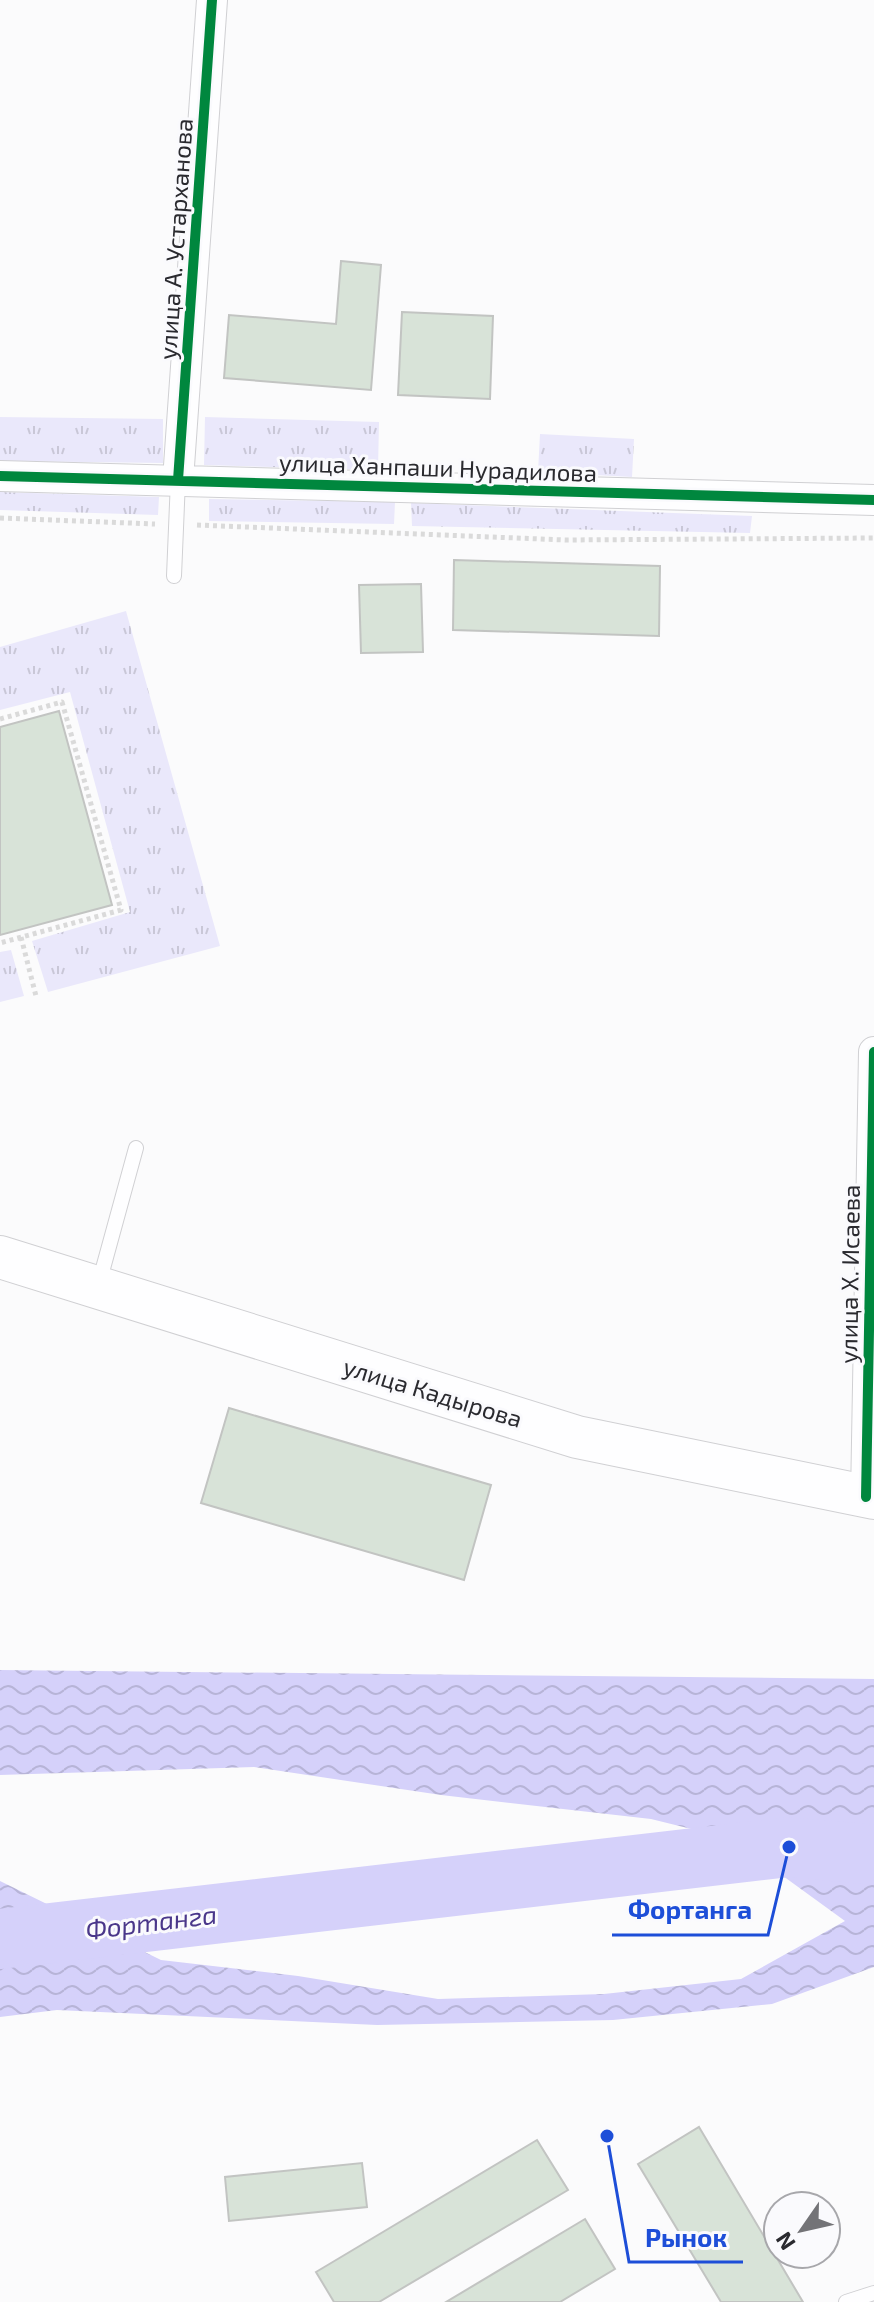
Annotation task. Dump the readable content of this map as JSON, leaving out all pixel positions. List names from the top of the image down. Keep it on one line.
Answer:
{"streets":{"main road":["улица Кадырова"],"street":["улица А. Устарханова","улица Ханпаши Нурадилова","улица Х. Исаева"]},"crossings":[["улица А. Устарханова","улица Ханпаши Нурадилова"],["улица Х. Исаева","улица Кадырова"]],"water":["Фортанга"],"places":["Фортанга","Рынок"],"north":"bottom left"}
